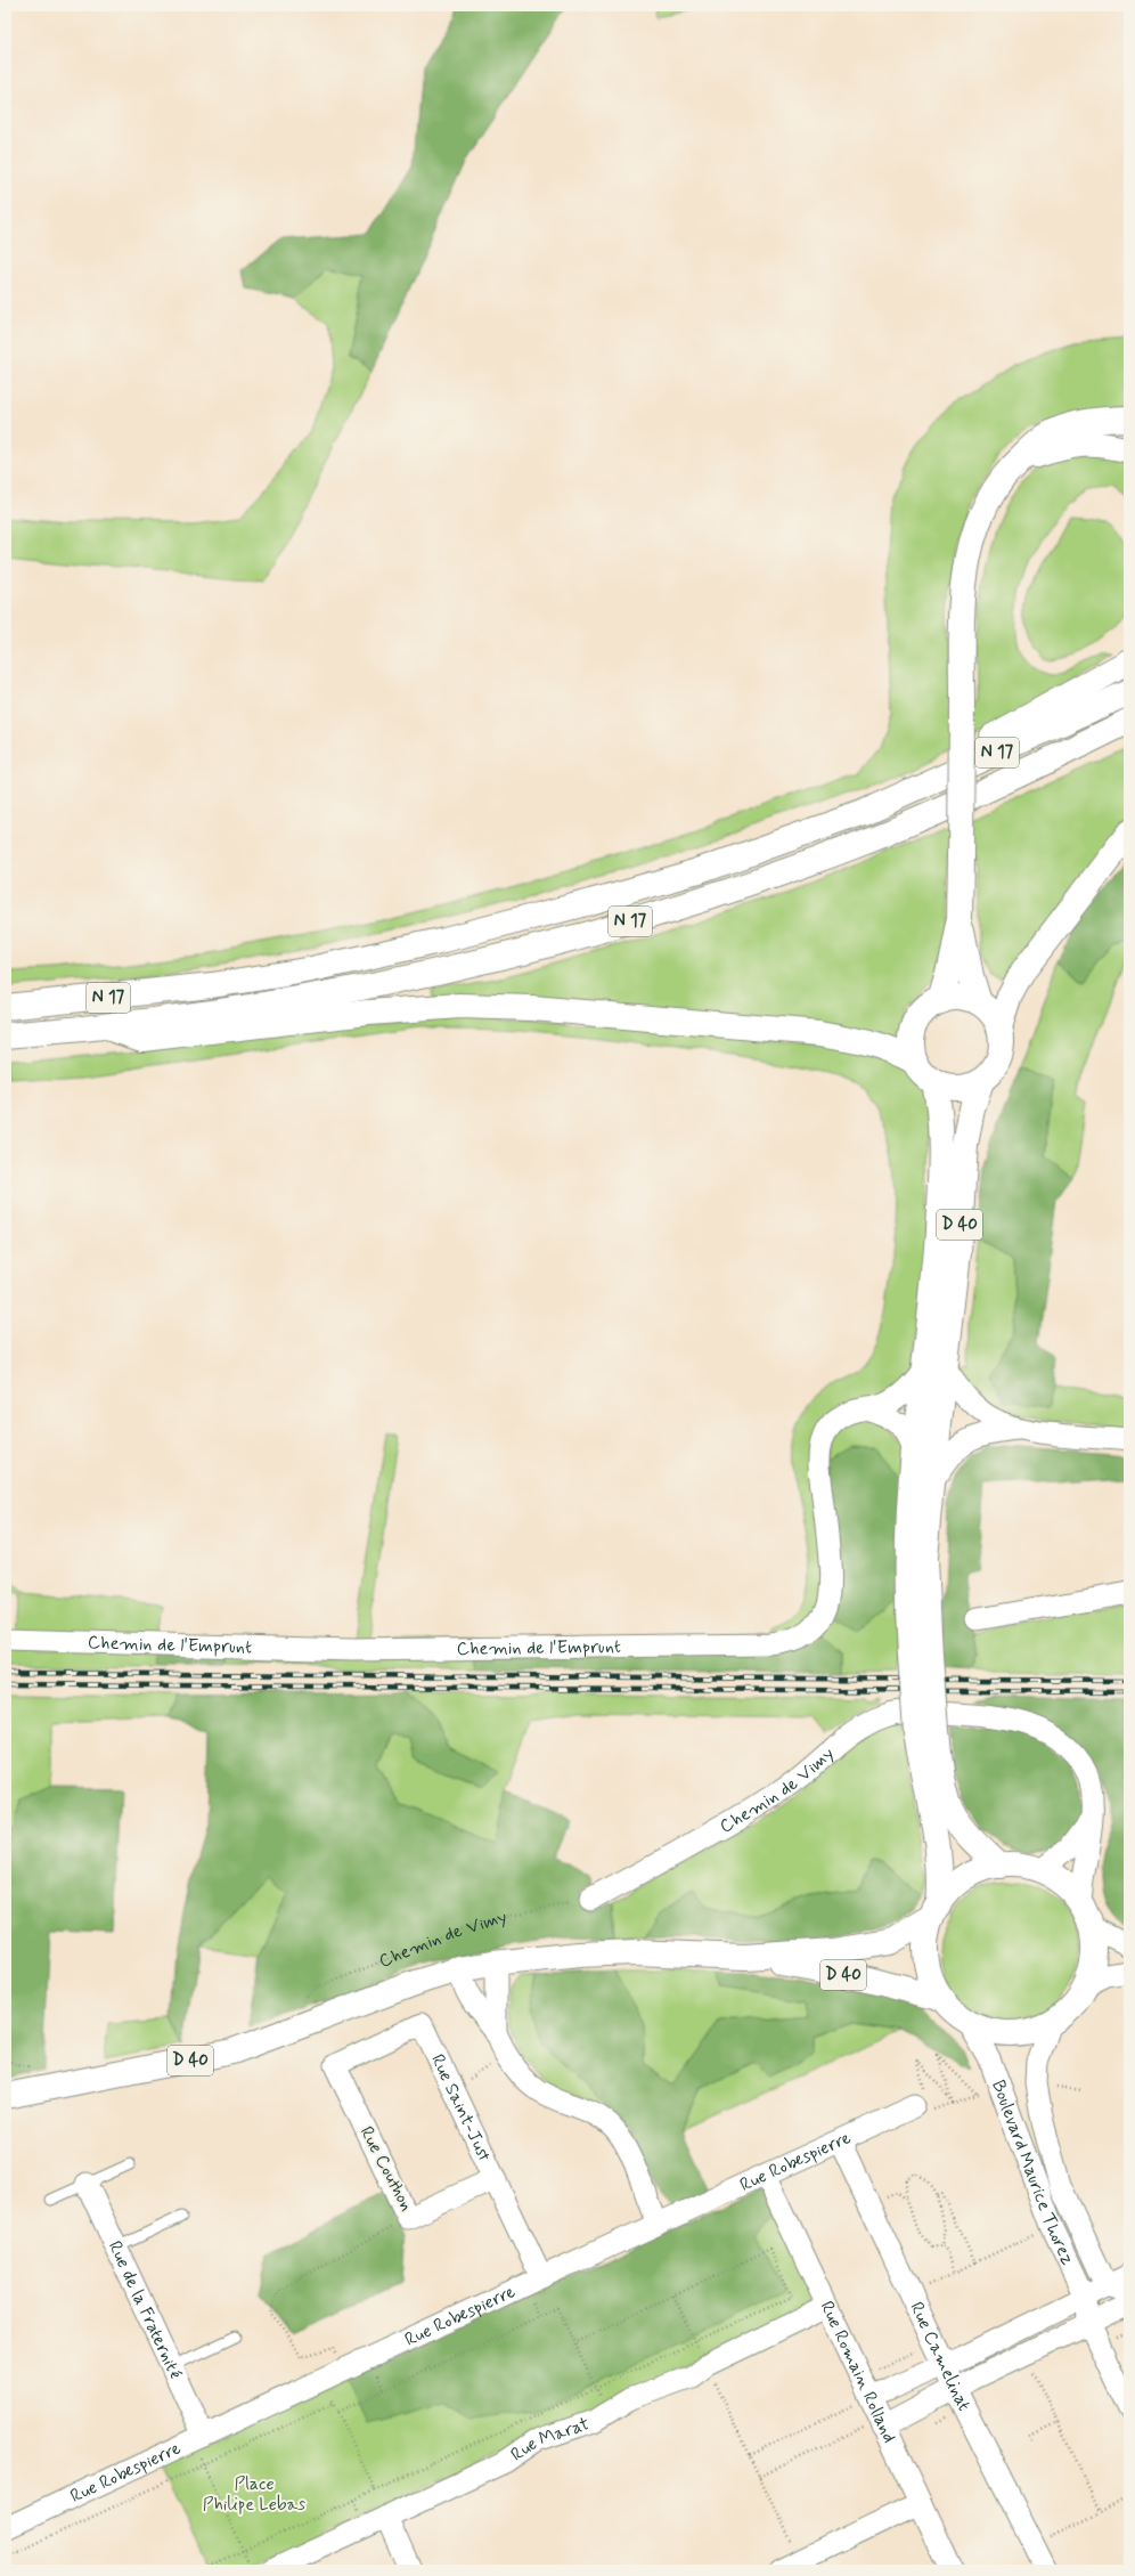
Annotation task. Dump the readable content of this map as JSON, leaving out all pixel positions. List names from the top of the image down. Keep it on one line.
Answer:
{"streets":{"main road":["N 17","D 40","Chemin de Vimy"],"street":["Chemin de l'Emprunt","Rue Saint-Just","Rue Robespierre","Rue Couthon","Boulevard Maurice Thorez","Rue de la Fraternité","Rue Camelinat","Rue Romain Rolland","Rue Marat"]},"crossings":[["D 40","Chemin de l'Emprunt"],["D 40","Chemin de Vimy"],["Rue Saint-Just","Rue Robespierre"],["Rue Saint-Just","Rue Couthon"],["Rue Robespierre","Rue de la Fraternité"],["Rue Robespierre","Rue Camelinat"],["Rue Robespierre","Rue Romain Rolland"],["Rue Romain Rolland","Rue Marat"]],"parks":["Place Philipe Lebas"]}
